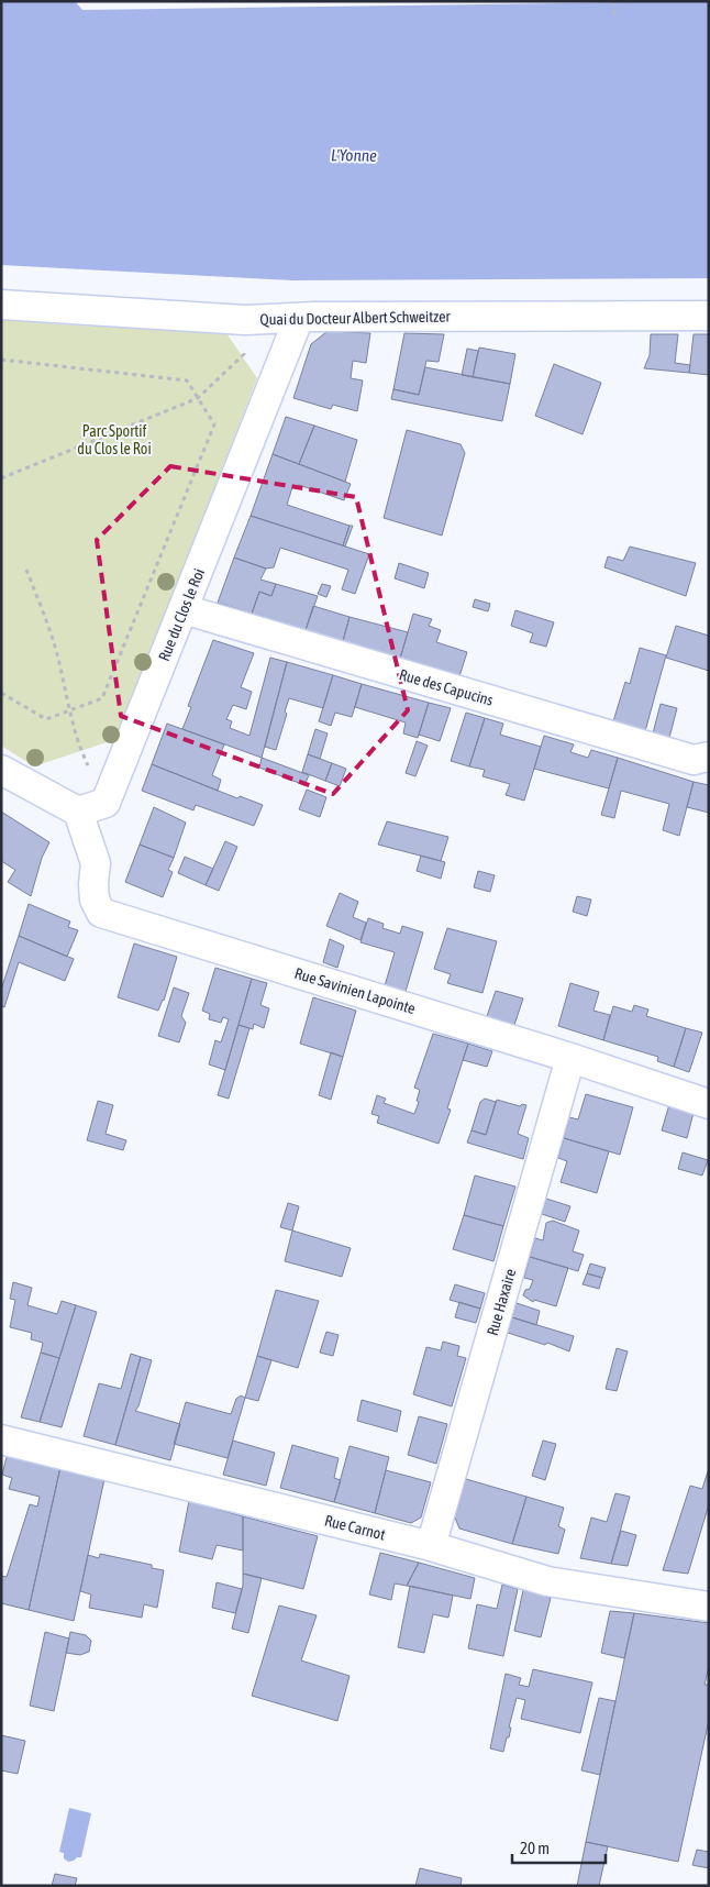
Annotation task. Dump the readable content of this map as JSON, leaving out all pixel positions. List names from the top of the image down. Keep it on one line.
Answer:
{"streets":{"street":["Quai du Docteur Albert Schweitzer","Rue du Clos le Roi","Rue des Capucins","Rue Savinien Lapointe","Rue Haxaire","Rue Carnot"]},"crossings":[["Quai du Docteur Albert Schweitzer","Rue du Clos le Roi"],["Rue du Clos le Roi","Rue des Capucins"],["Rue Savinien Lapointe","Rue Haxaire"],["Rue Haxaire","Rue Carnot"]],"water":["L'Yonne"],"parks":["Parc Sportif du Clos le Roi"],"scale_bar":"20 m"}
